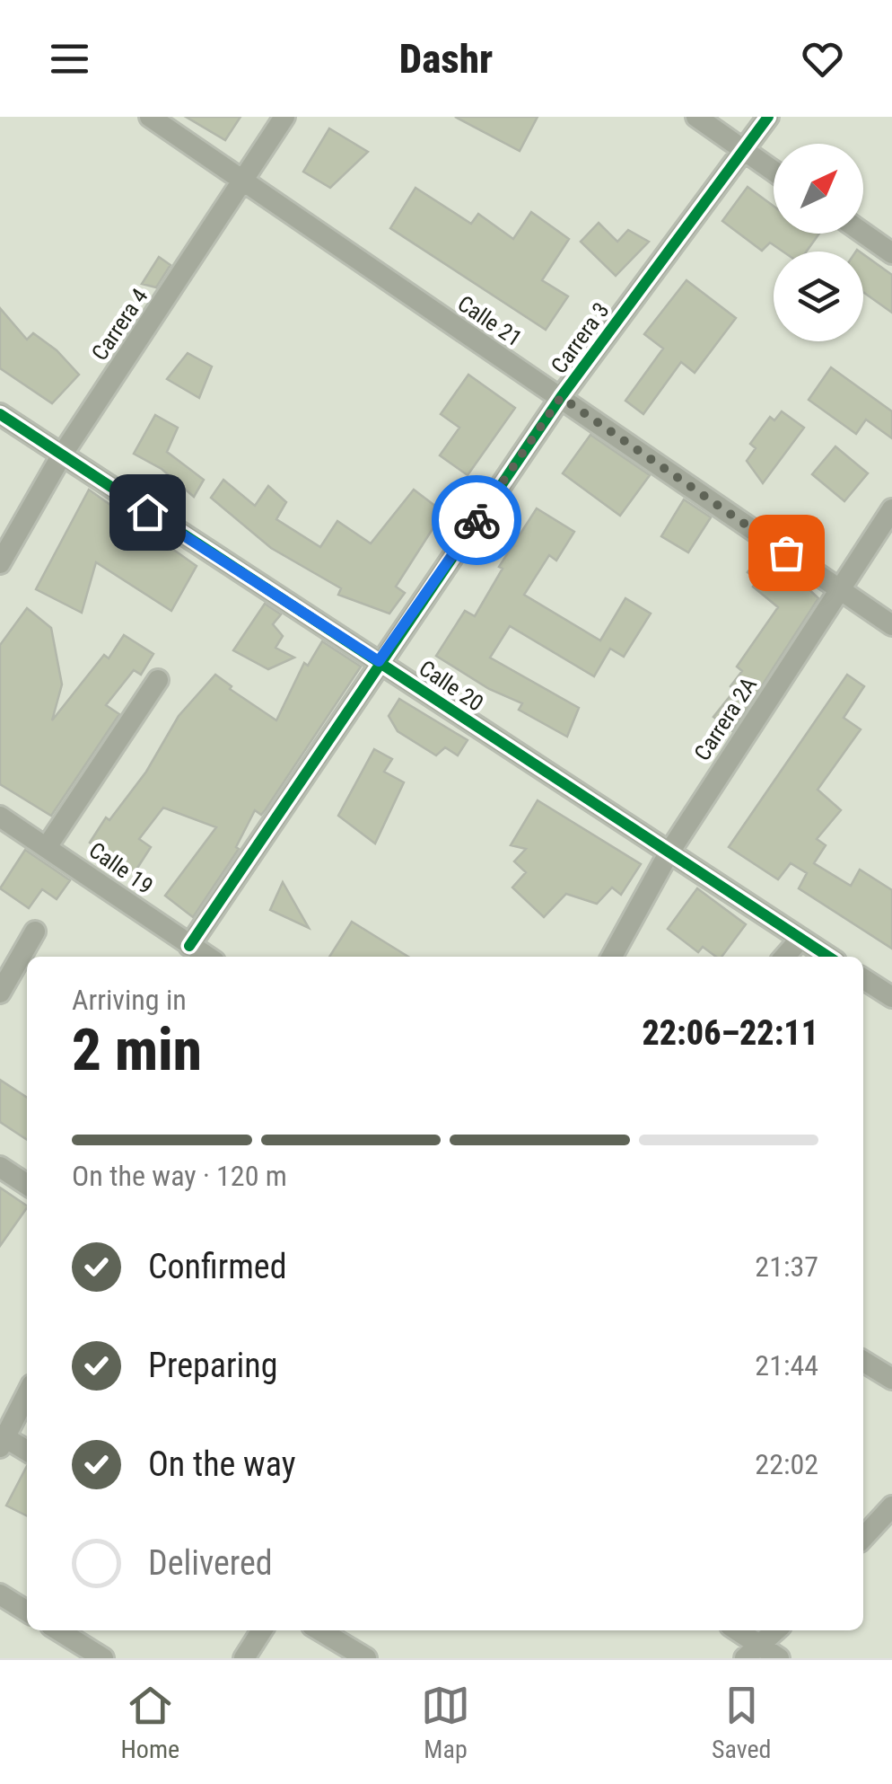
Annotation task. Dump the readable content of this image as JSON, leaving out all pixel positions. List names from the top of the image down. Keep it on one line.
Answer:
{"streets":{"street":["Calle 21","Carrera 4","Carrera 3","Calle 20","Carrera 2A","Calle 19"]},"crossings":[["Calle 21","Carrera 4"],["Calle 21","Carrera 3"],["Calle 21","Carrera 2A"],["Carrera 4","Calle 20"],["Carrera 3","Calle 20"],["Carrera 3","Calle 19"],["Calle 20","Carrera 2A"]],"north":"top right","page":{"header":"Dashr","heading":["2 min","Arriving in","22:06–22:11"],"bar":"On the way · 120 m","list":[["Confirmed","21:37"],["Preparing","21:44"],["On the way","22:02"],"Delivered"],"tabs":["Home","Map","Saved"]}}
